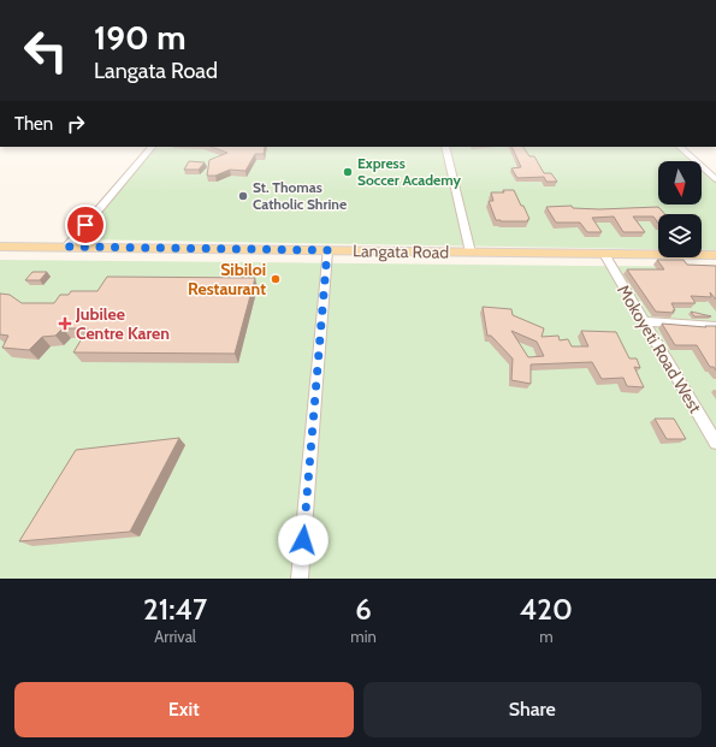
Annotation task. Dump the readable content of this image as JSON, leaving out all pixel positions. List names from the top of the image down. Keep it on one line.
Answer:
{"streets":{"main road":["Langata Road"],"street":["Mokoyeti Road West"]},"crossings":[["Langata Road","Mokoyeti Road West"]],"places":{"other":["Express Soccer Academy","St. Thomas Catholic Shrine","Sibiloi Restaurant"],"health":["Jubilee Centre Karen"]},"north":"bottom","page":{"turn":["190 m","Langata Road"],"then":"Then","eta":["21:47","Arrival","6","min","420","m"],"buttons":["Exit","Share"]}}
